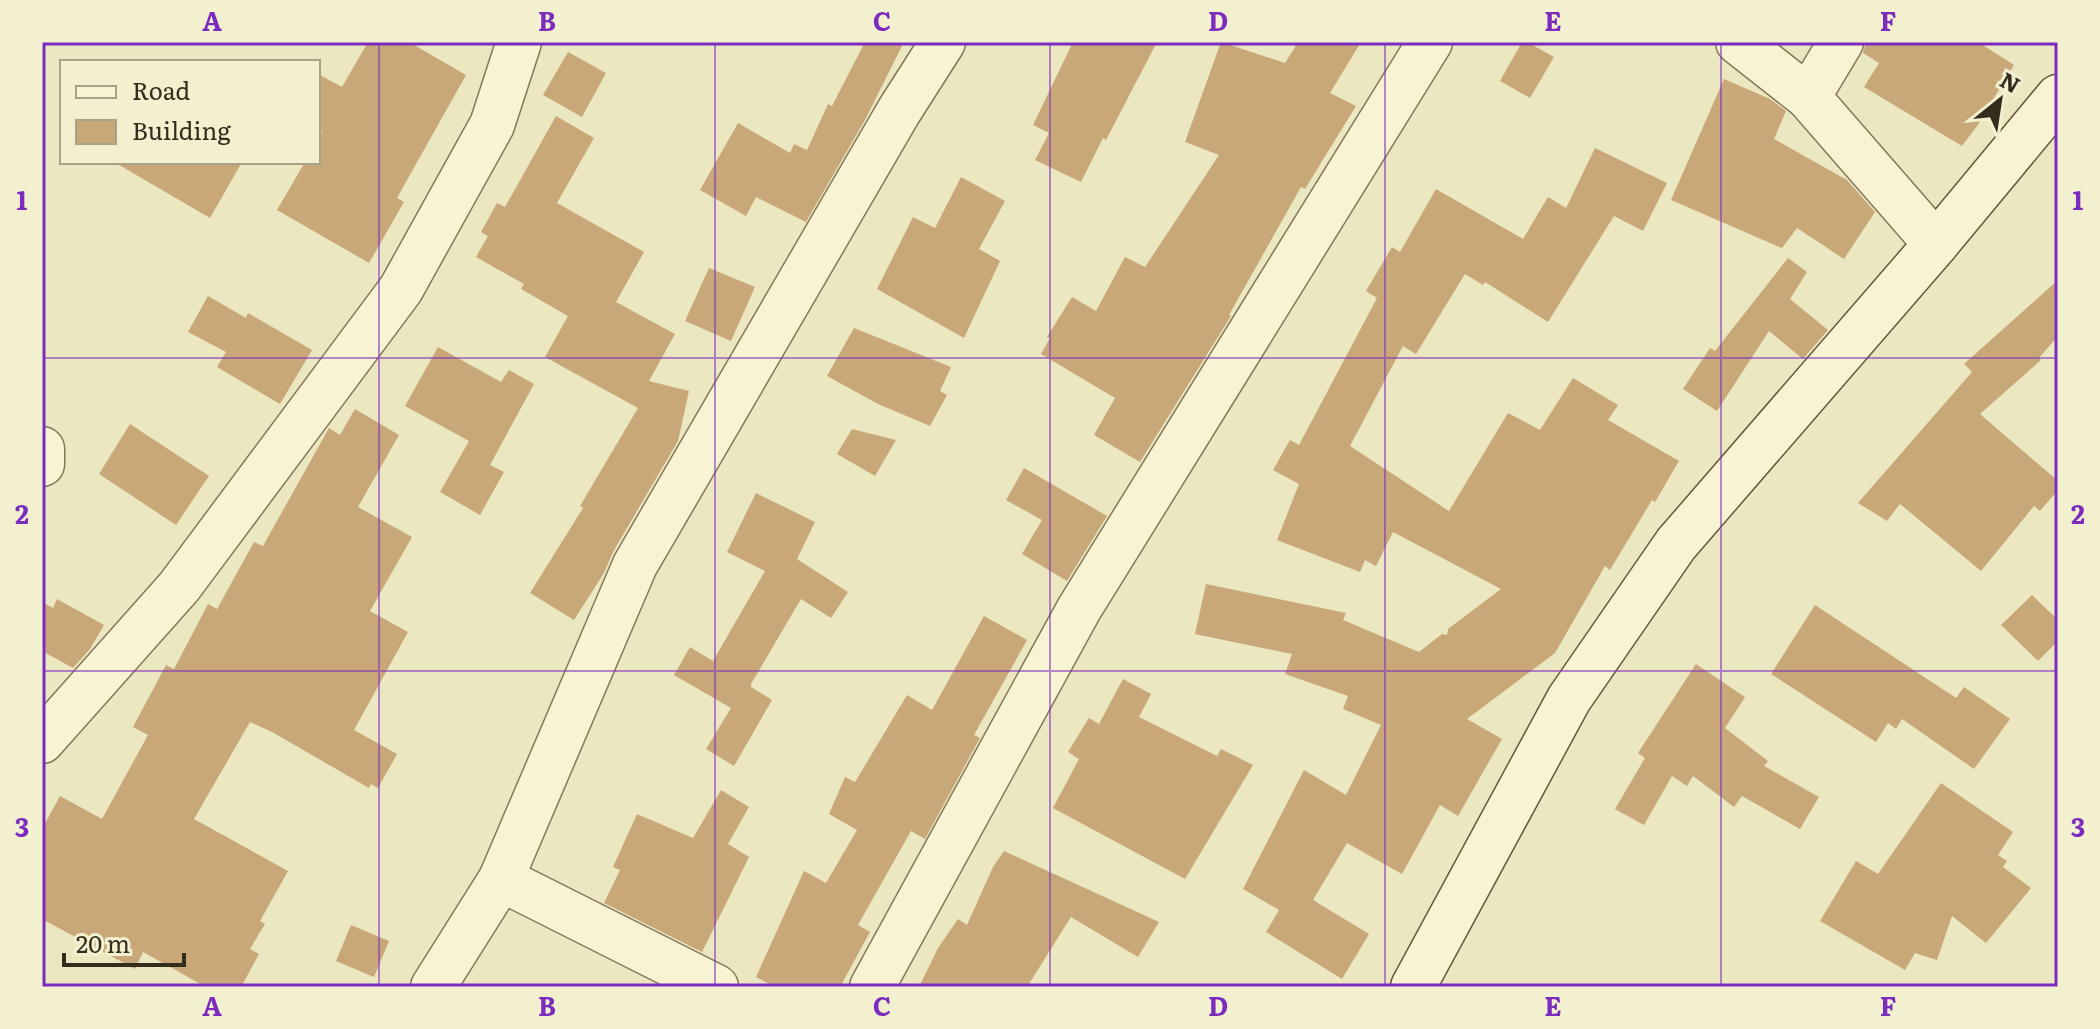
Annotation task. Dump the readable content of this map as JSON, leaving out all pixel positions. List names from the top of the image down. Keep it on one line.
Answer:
{"legend":["Road","Building"],"scale_bar":"20 m","north":"top right","grid":{"columns":["A","B","C","D","E","F"],"rows":["1","2","3"]}}
